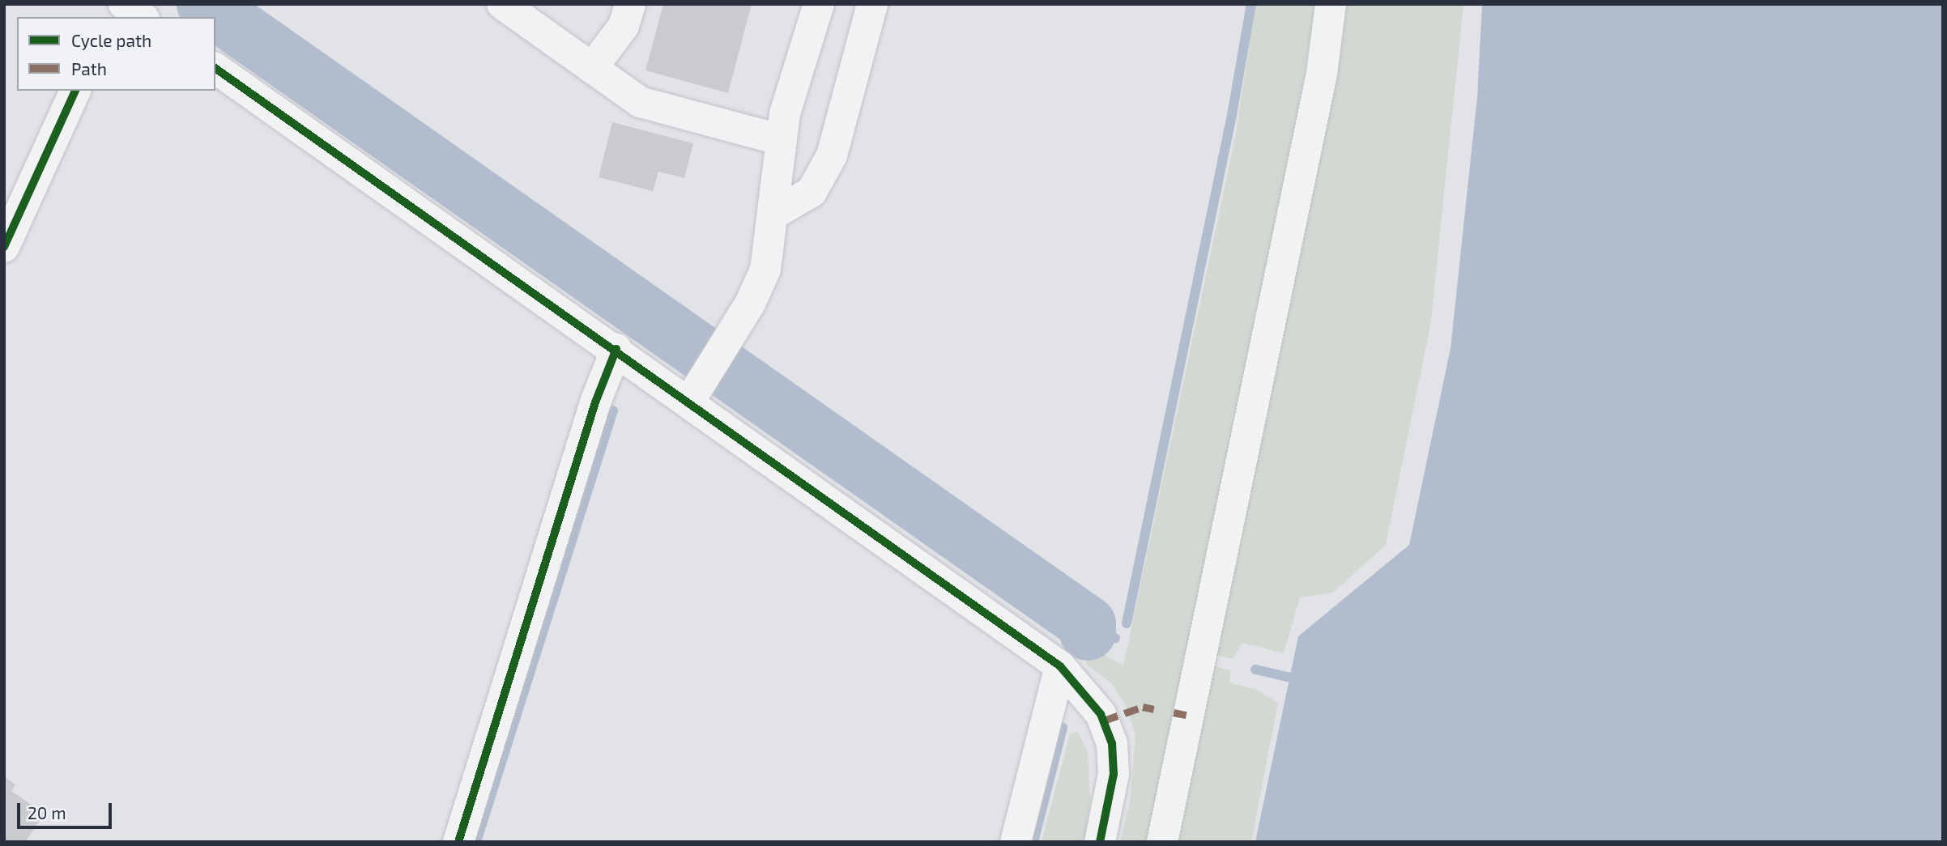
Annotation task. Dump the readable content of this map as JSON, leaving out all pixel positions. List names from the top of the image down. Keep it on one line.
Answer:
{"legend":["Cycle path","Path"],"scale_bar":"20 m"}
